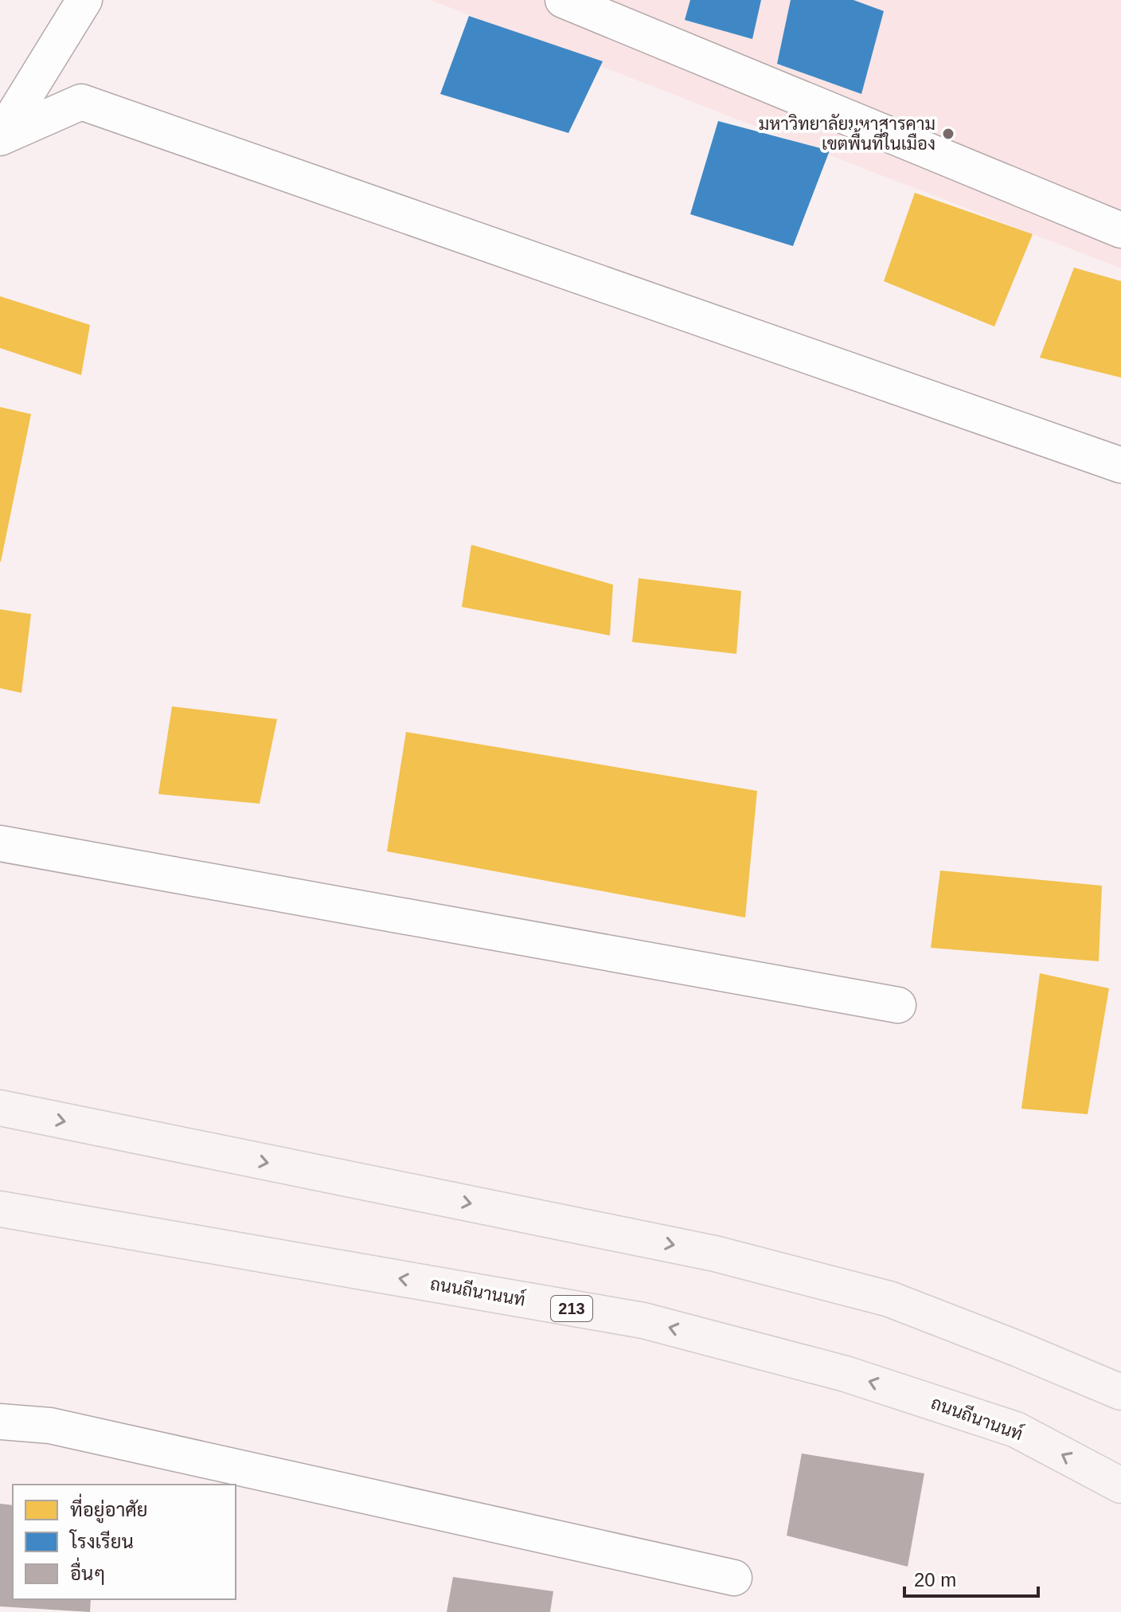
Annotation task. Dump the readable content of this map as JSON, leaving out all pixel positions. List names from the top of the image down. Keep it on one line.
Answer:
{"streets":{"main road":["ถนนถีนานนท์","213"]},"places":["มหาวิทยาลัยมหาสารคาม เขตพื้นที่ในเมือง"],"legend":["ที่อยู่อาศัย","โรงเรียน","อื่นๆ"],"scale_bar":"20 m"}
